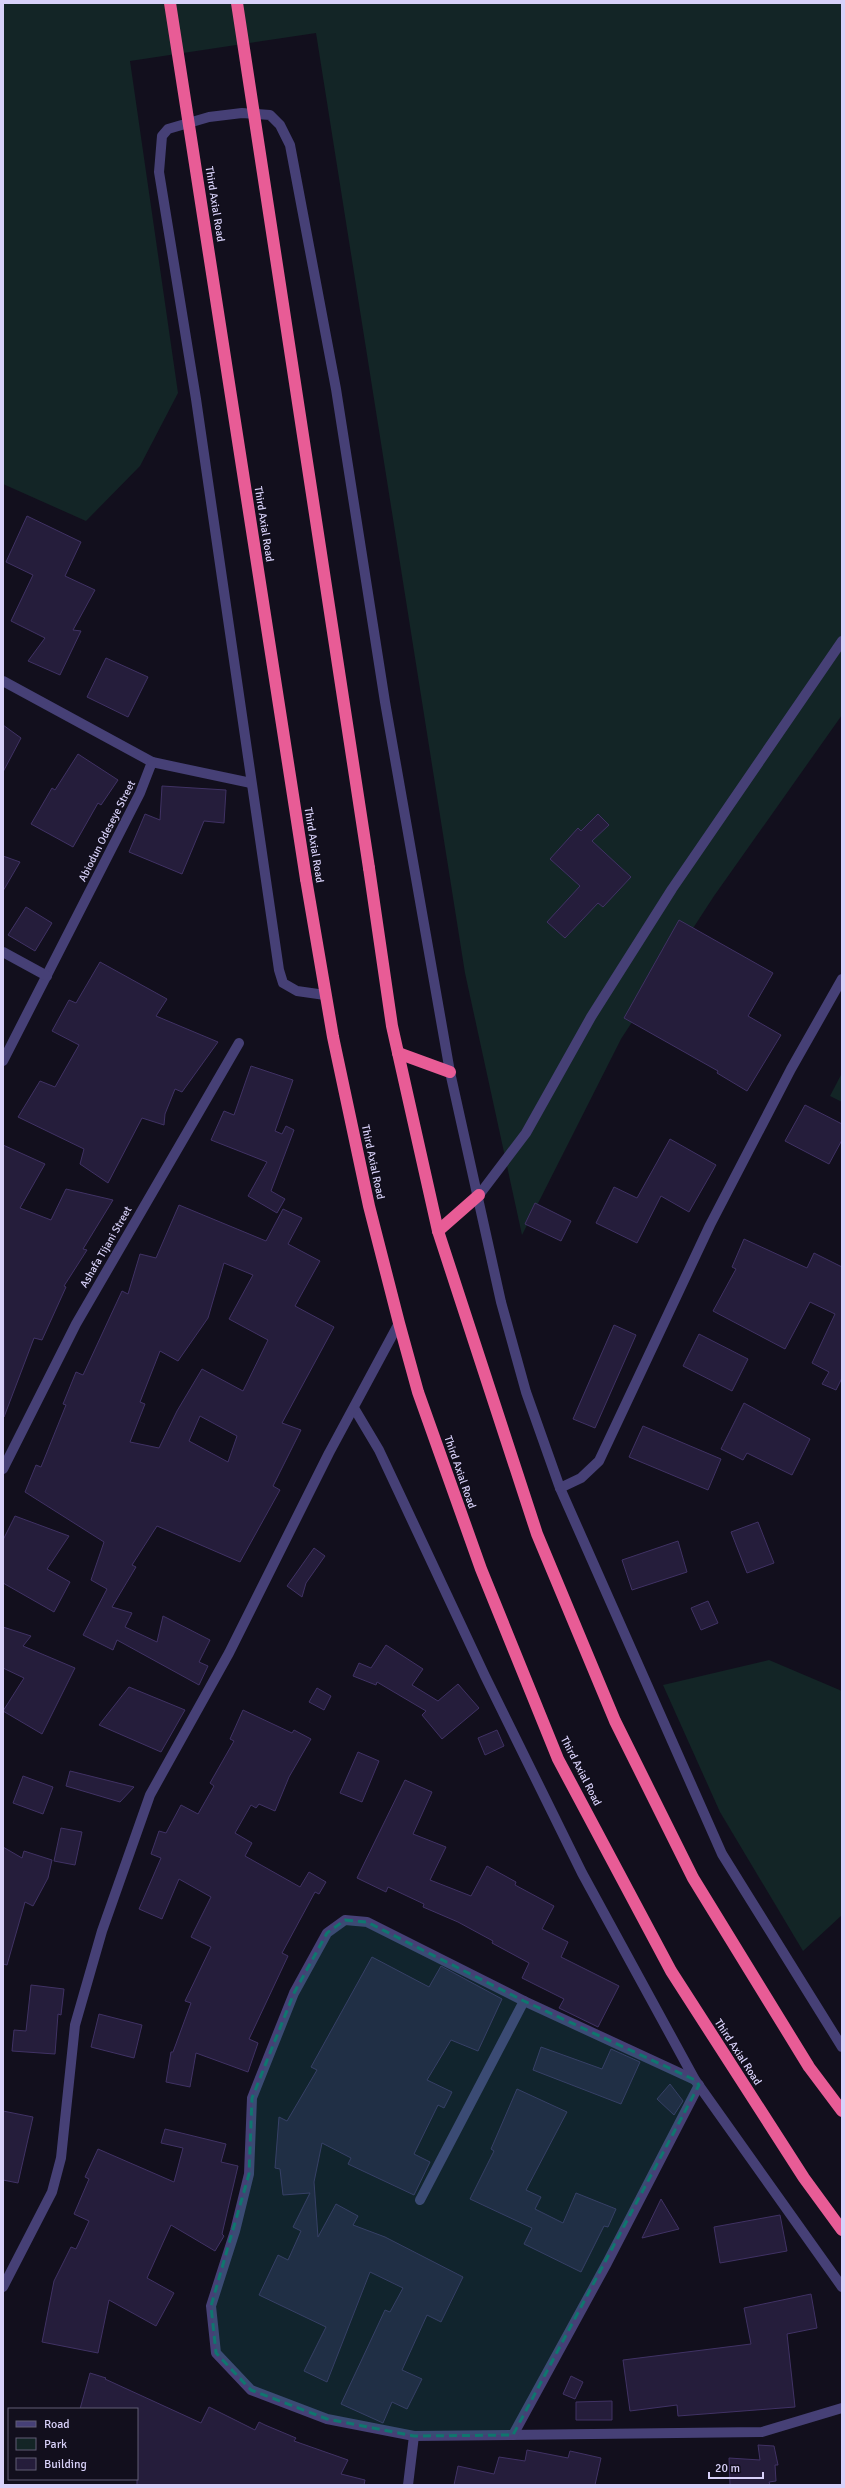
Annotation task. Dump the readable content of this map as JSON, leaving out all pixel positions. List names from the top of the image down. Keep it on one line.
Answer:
{"streets":{"highway":["Third Axial Road"],"street":["Abiodun Odeseye Street","Ashafa Tijani Street"]},"legend":["Road","Park","Building"],"scale_bar":"20 m"}
